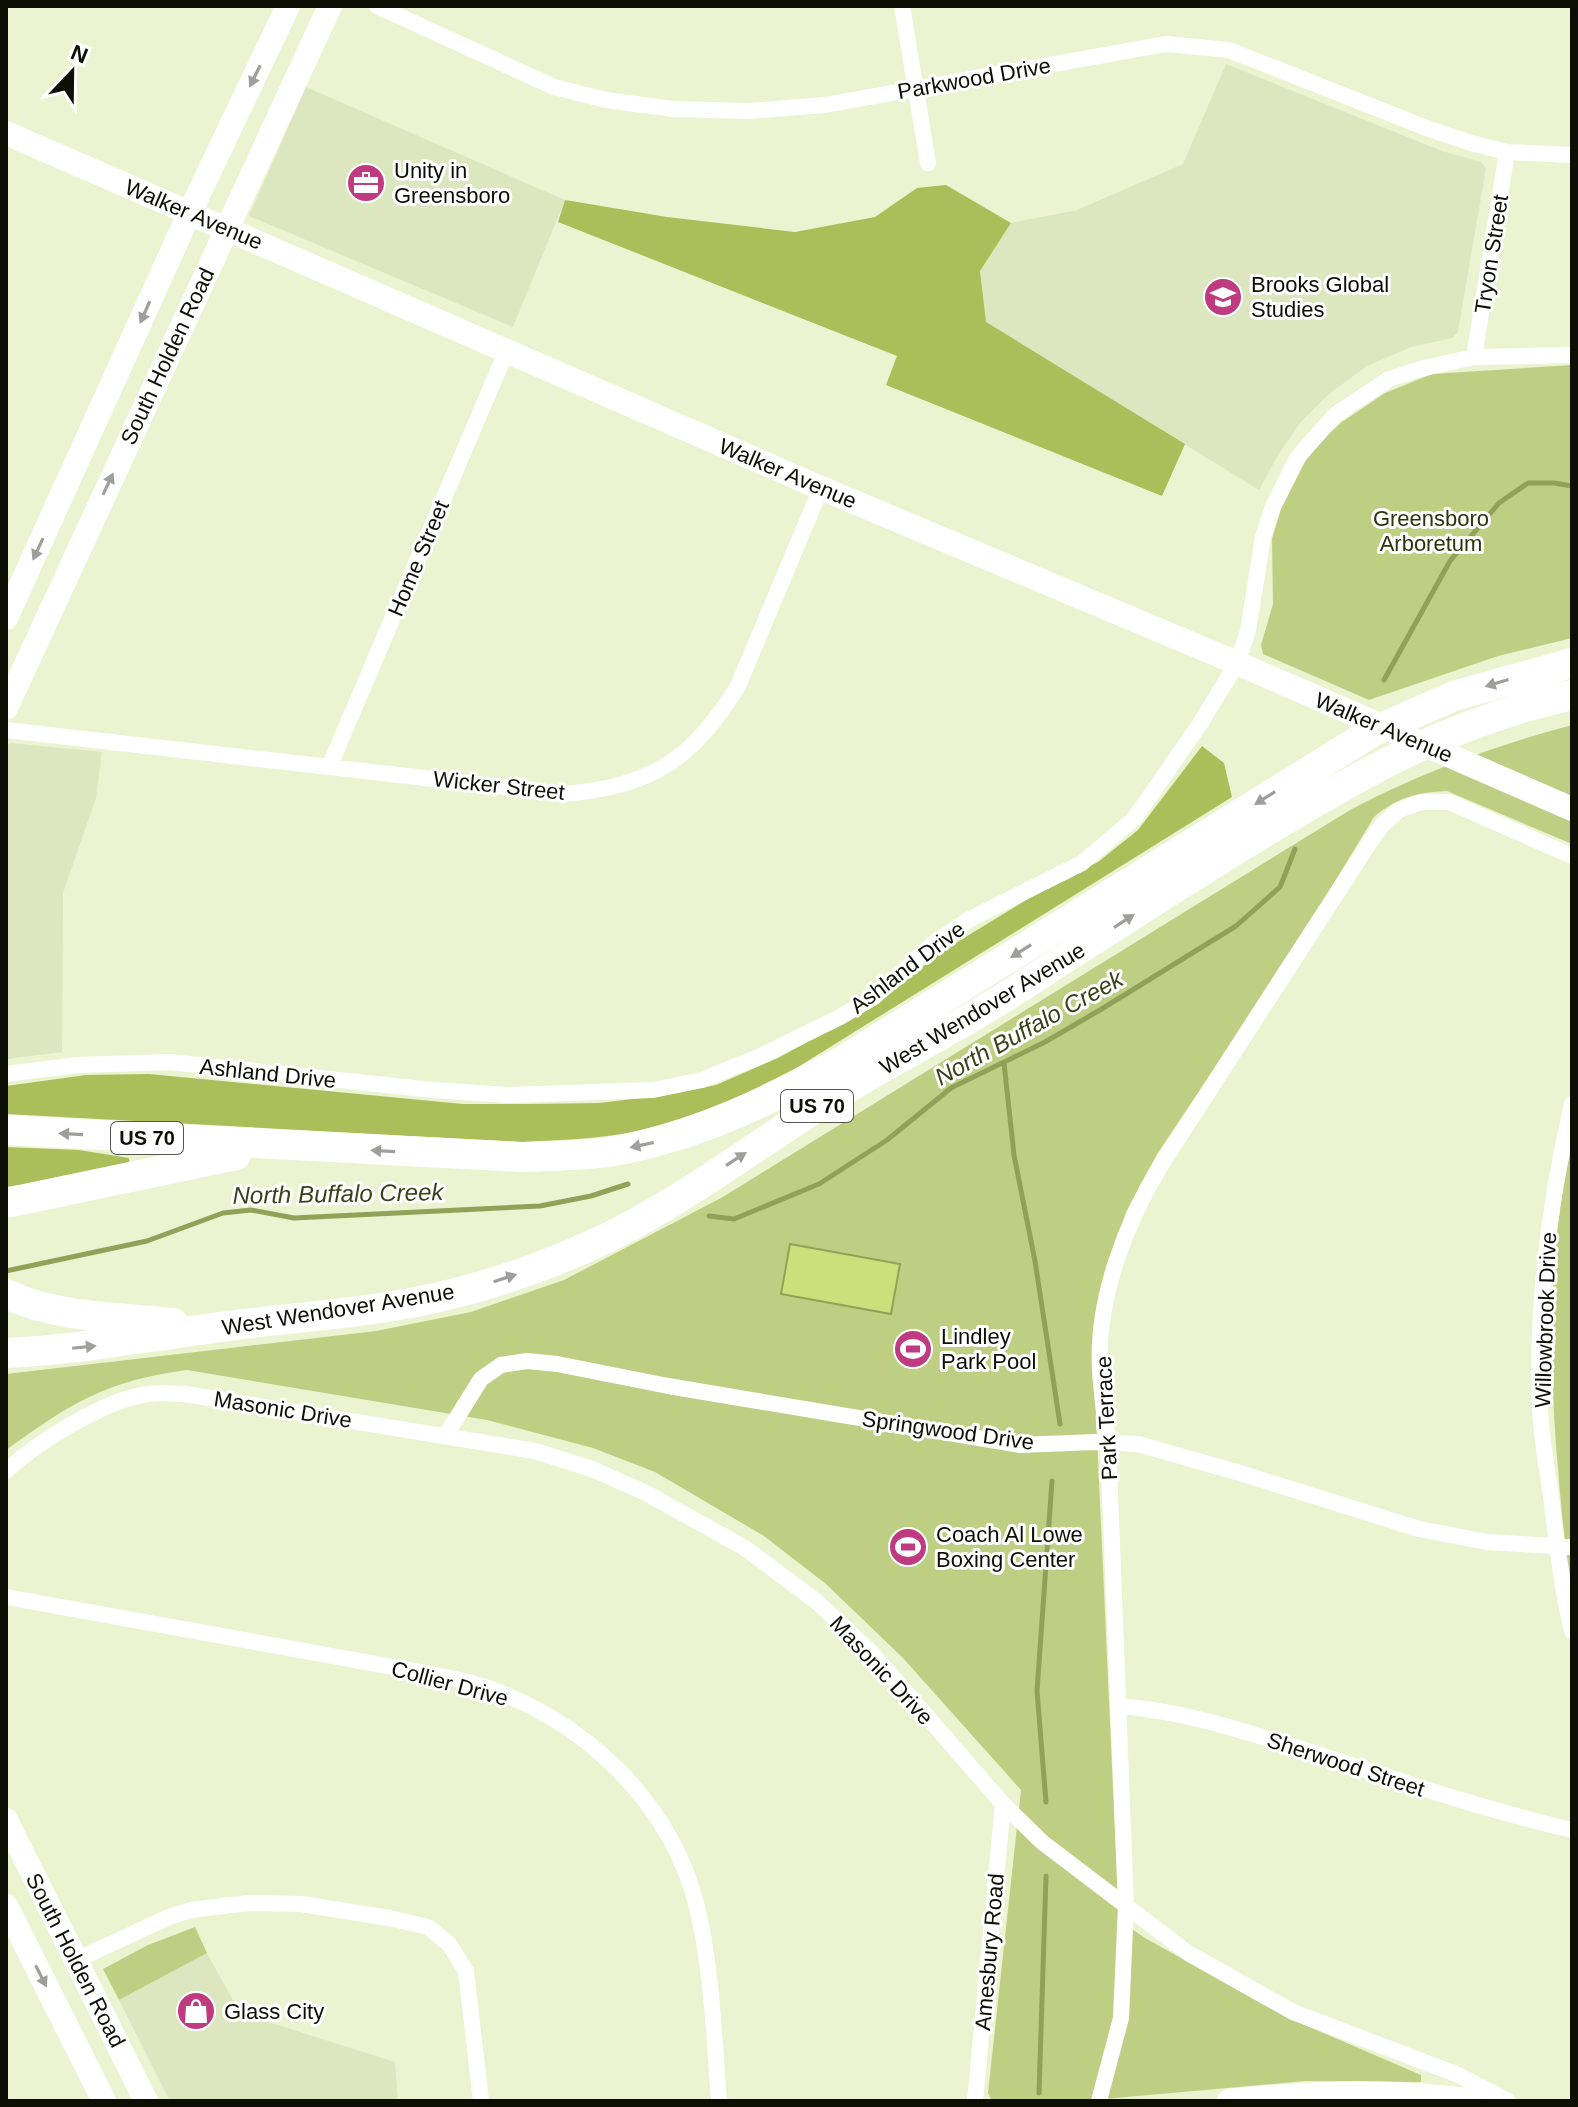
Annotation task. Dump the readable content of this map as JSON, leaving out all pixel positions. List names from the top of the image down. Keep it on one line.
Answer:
{"streets":{"highway":["West Wendover Avenue","US 70"],"main road":["Walker Avenue","South Holden Road"],"street":["Parkwood Drive","Tryon Street","Home Street","Wicker Street","Ashland Drive","Willowbrook Drive","Masonic Drive","Park Terrace","Springwood Drive","Collier Drive","Sherwood Street","Amesbury Road"]},"crossings":[["Parkwood Drive","Tryon Street"],["Walker Avenue","South Holden Road"],["Walker Avenue","Home Street"],["Walker Avenue","Wicker Street"],["Walker Avenue","Ashland Drive"],["Tryon Street","Ashland Drive"],["Home Street","Wicker Street"],["Willowbrook Drive","Springwood Drive"],["Masonic Drive","Park Terrace"],["Masonic Drive","Springwood Drive"],["Masonic Drive","Amesbury Road"],["Park Terrace","Springwood Drive"],["Park Terrace","Sherwood Street"]],"water":["North Buffalo Creek"],"parks":["Greensboro Arboretum"],"places":{"office":["Unity in Greensboro"],"school or university":["Brooks Global Studies"],"sports":["Lindley Park Pool","Coach Al Lowe Boxing Center"],"shop":["Glass City"]},"north":"top"}
